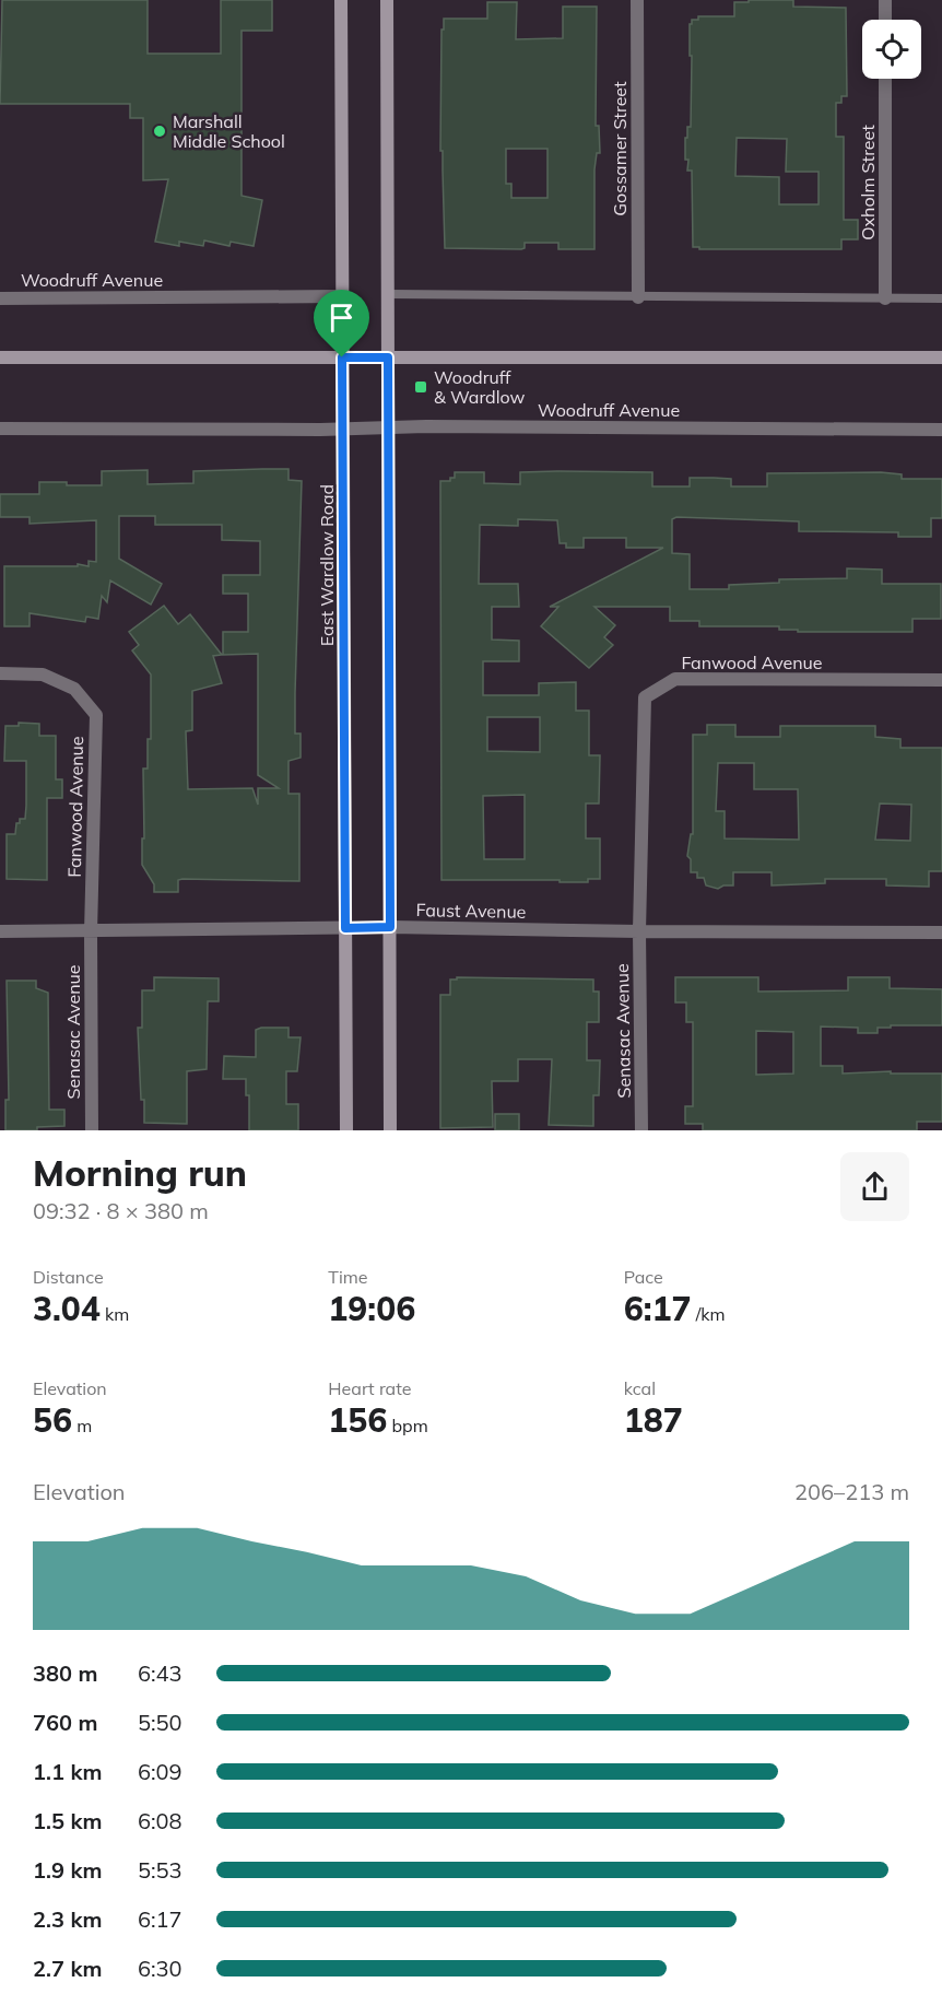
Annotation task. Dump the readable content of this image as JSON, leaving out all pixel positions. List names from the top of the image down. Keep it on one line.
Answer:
{"streets":{"main road":["East Wardlow Road"],"street":["Gossamer Street","Oxholm Street","Woodruff Avenue","Fanwood Avenue","Faust Avenue","Senasac Avenue"]},"crossings":[["Woodruff Avenue","East Wardlow Road"],["East Wardlow Road","Faust Avenue"],["Fanwood Avenue","Faust Avenue"],["Fanwood Avenue","Senasac Avenue"],["Faust Avenue","Senasac Avenue"]],"places":{"other":["Marshall Middle School"],"transit":["Woodruff & Wardlow"]},"page":{"heading":["Morning run","09:32 · 8 × 380 m"],"stats":[["Distance","3.04 km"],["Time","19:06"],["Pace","6:17 /km"],["Elevation","56 m"],["Heart rate","156 bpm"],["kcal","187"]],"chart":["Elevation","206–213 m"],"list":[{"name":"380 m","note":"6:43"},{"name":"760 m","note":"5:50"},{"name":"1.1 km","note":"6:09"},{"name":"1.5 km","note":"6:08"},{"name":"1.9 km","note":"5:53"},{"name":"2.3 km","note":"6:17"},{"name":"2.7 km","note":"6:30"}]}}
